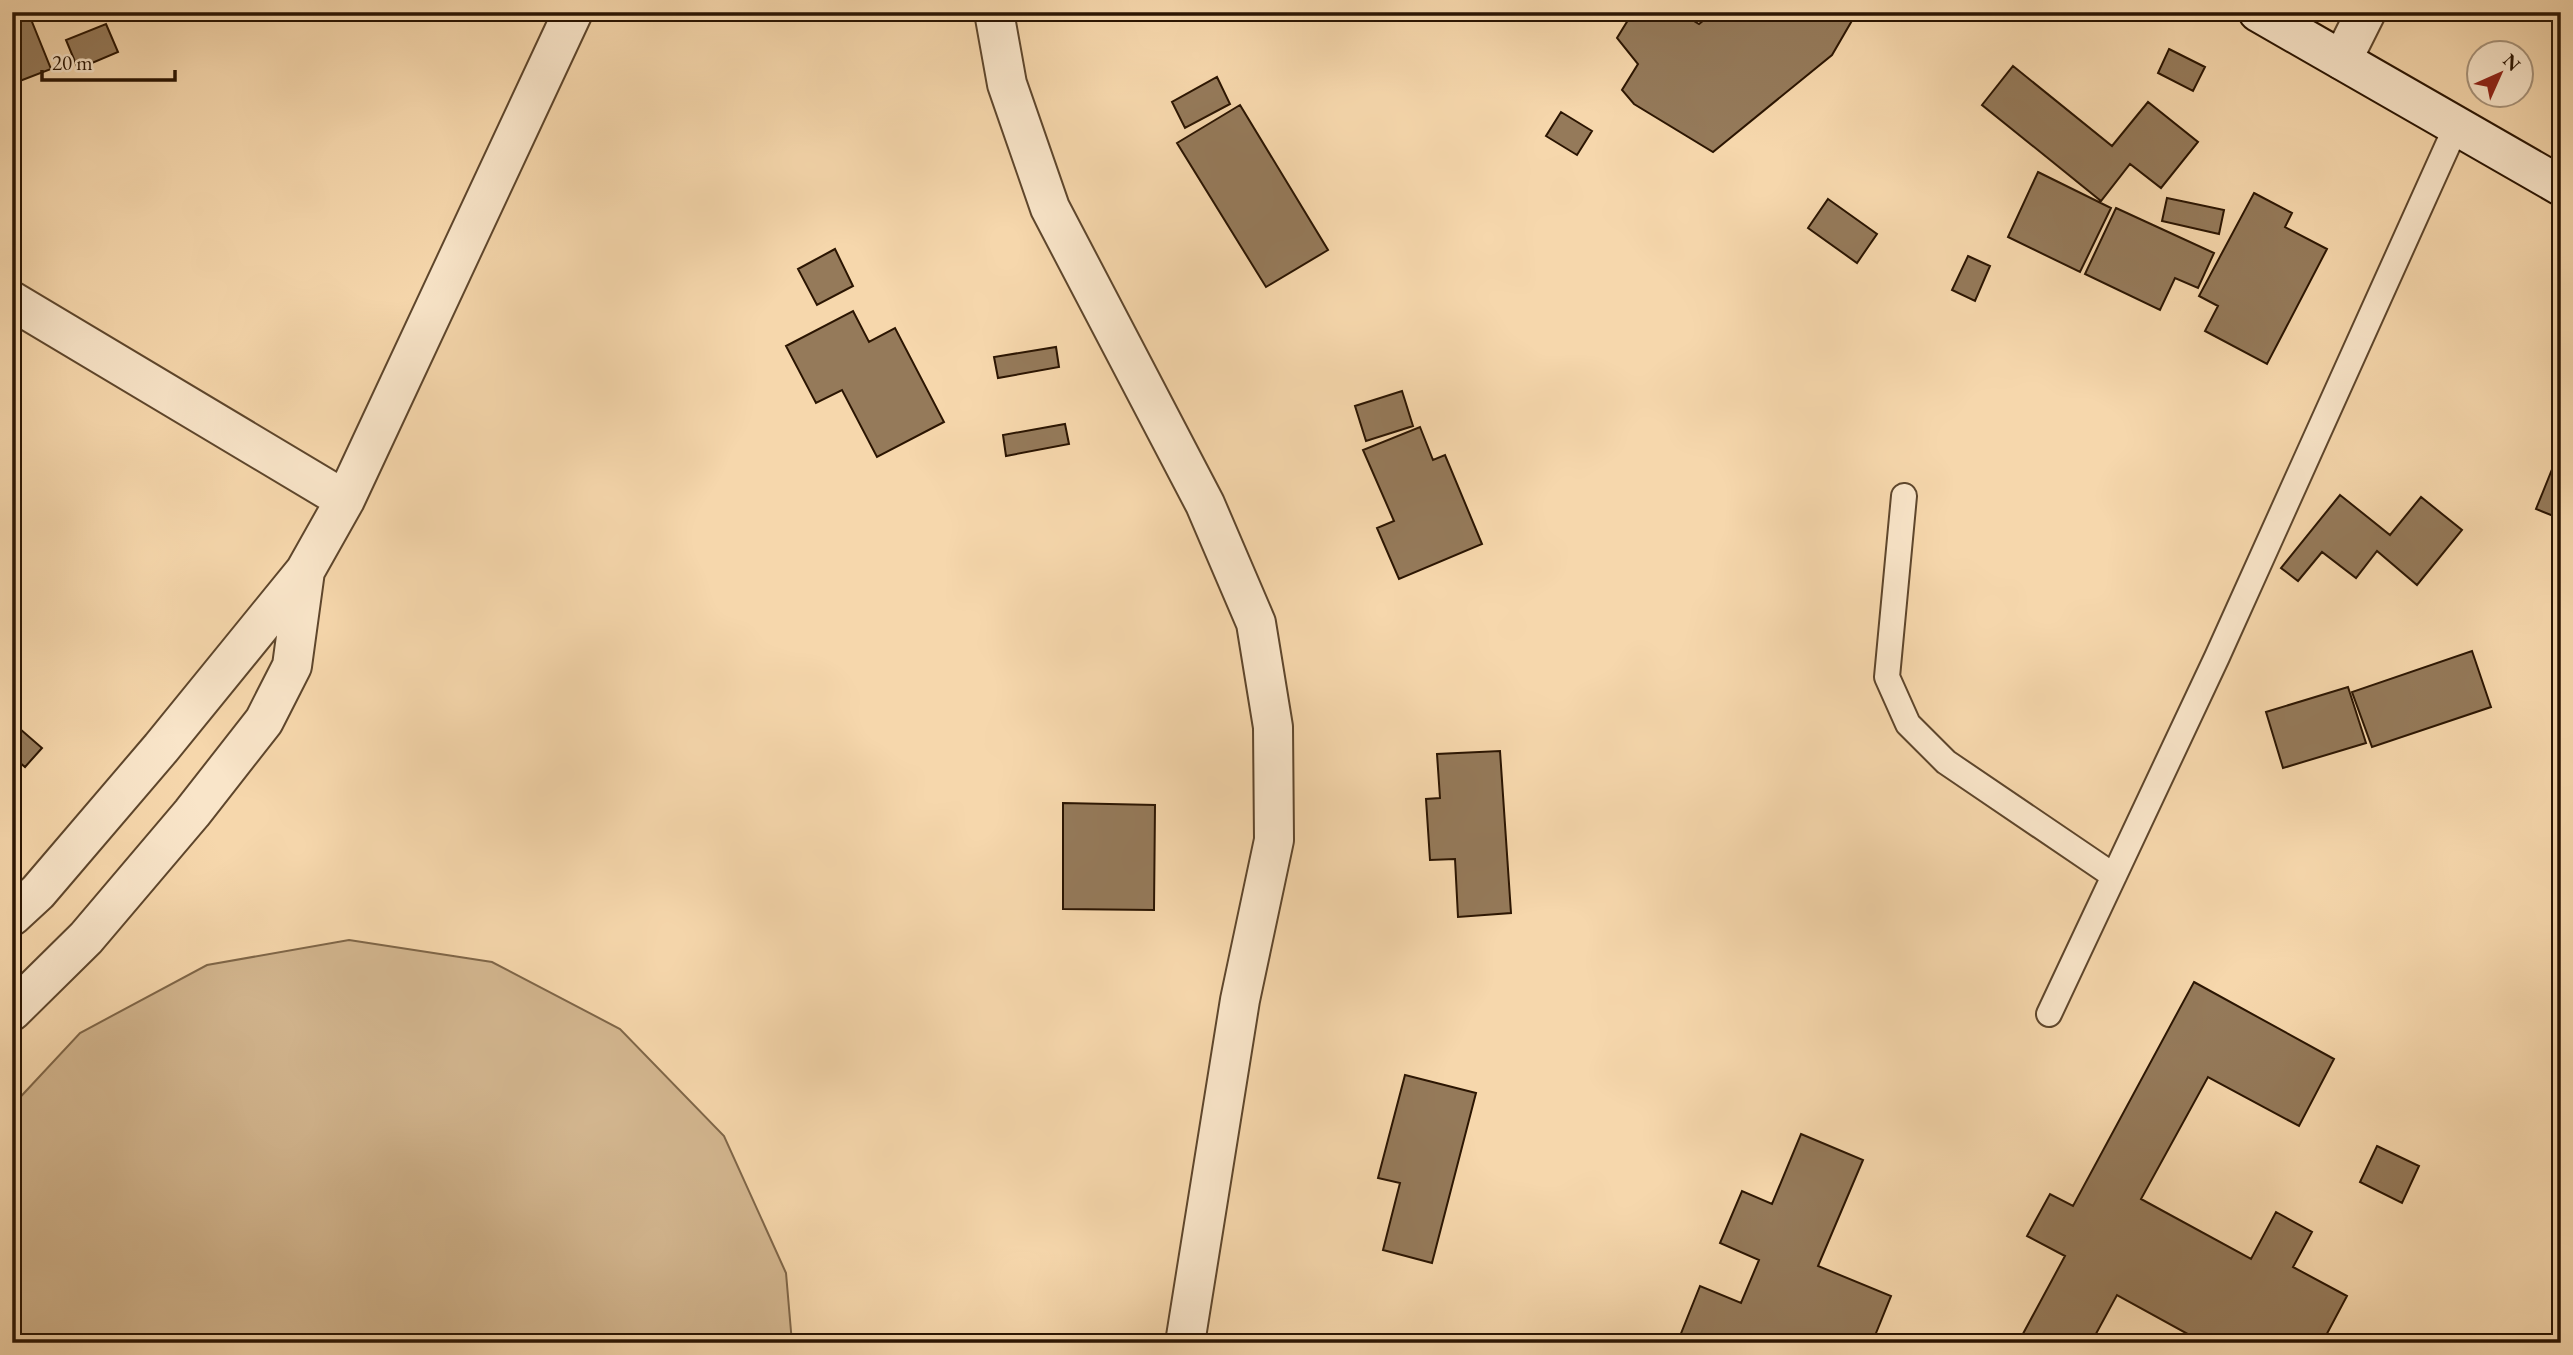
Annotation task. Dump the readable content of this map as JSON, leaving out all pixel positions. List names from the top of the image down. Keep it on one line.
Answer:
{"scale_bar":"20 m","north":"top right"}
